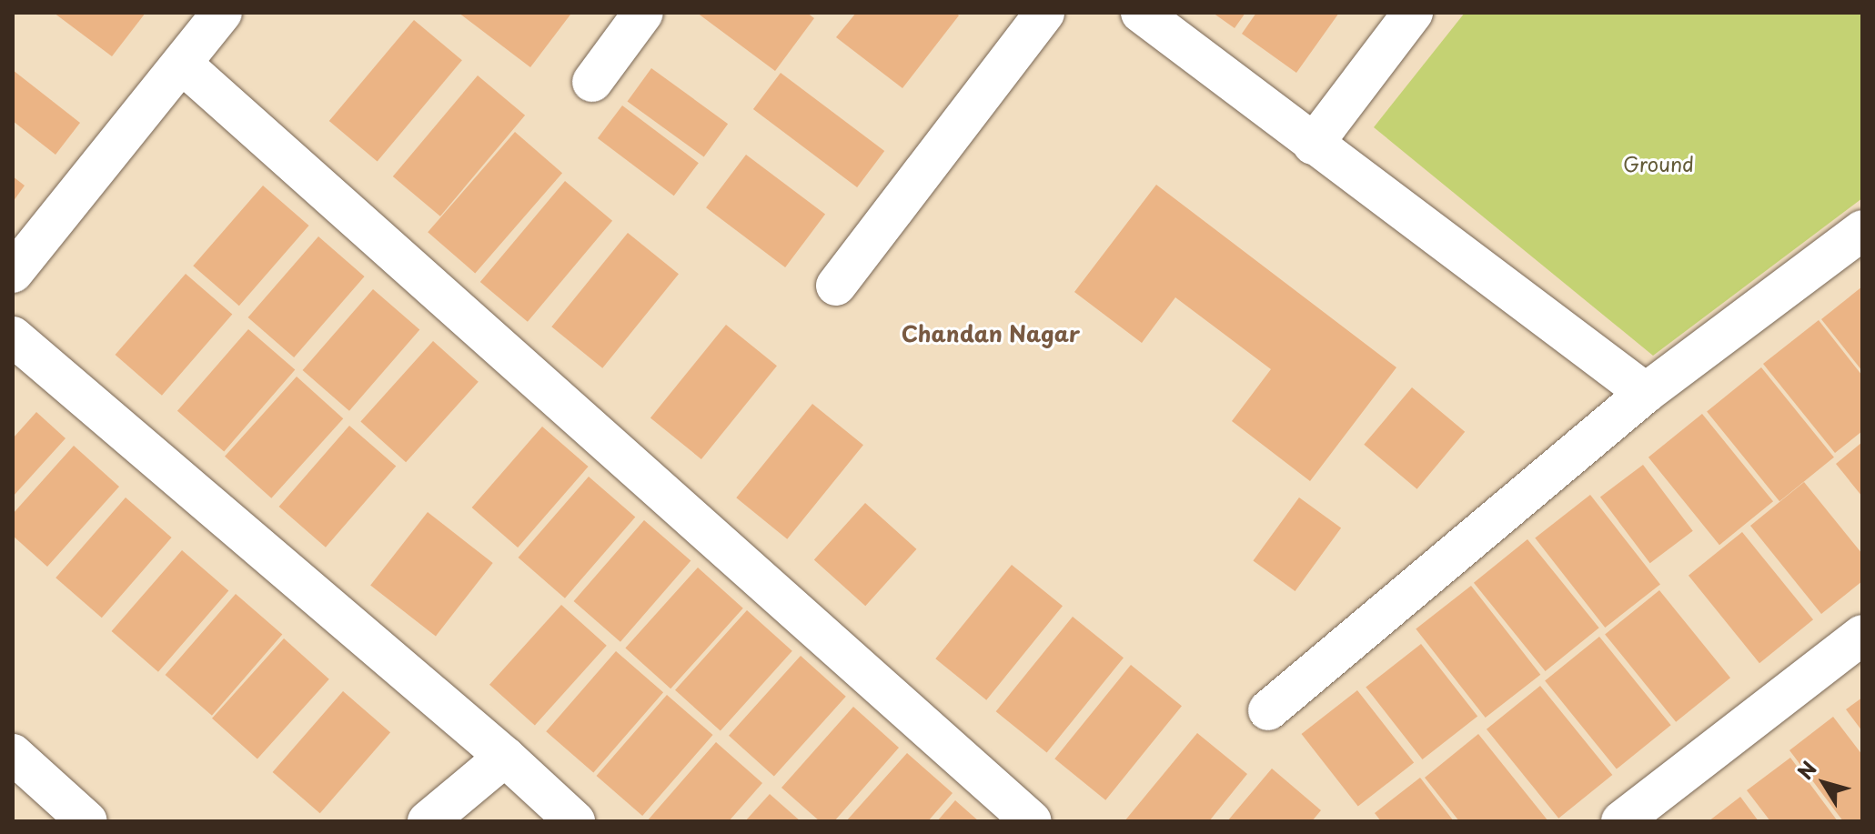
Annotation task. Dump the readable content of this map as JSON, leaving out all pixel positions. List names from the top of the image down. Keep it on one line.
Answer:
{"districts":["Chandan Nagar"],"parks":["Ground"],"north":"top left"}
